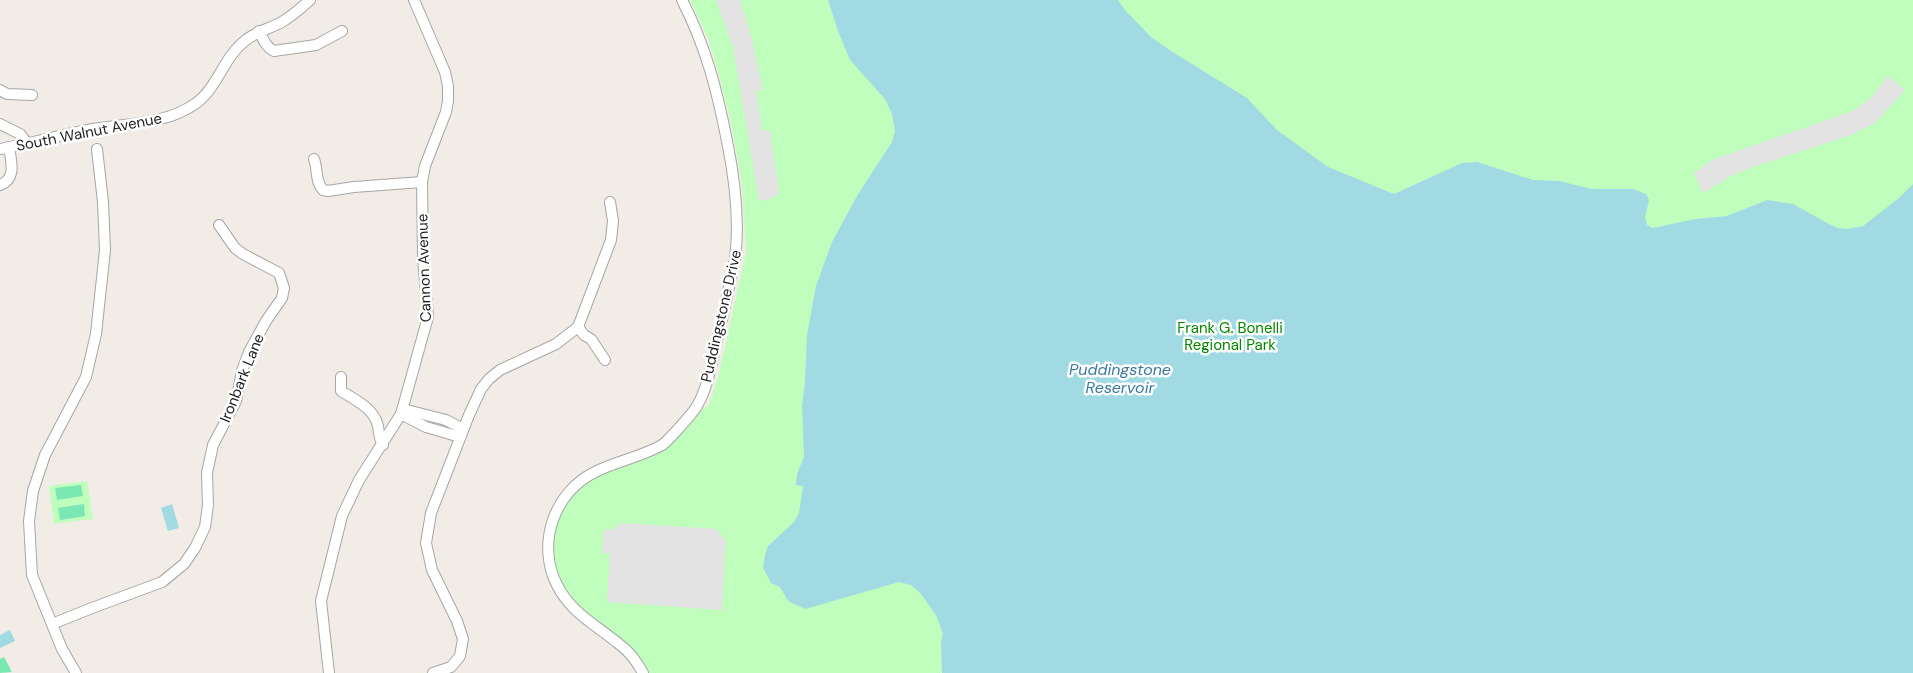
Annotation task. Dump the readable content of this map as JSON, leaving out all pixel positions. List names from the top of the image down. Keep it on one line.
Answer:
{"streets":{"street":["South Walnut Avenue","Cannon Avenue","Puddingstone Drive","Ironbark Lane"]},"water":["Puddingstone Reservoir"],"parks":["Frank G. Bonelli Regional Park"]}
